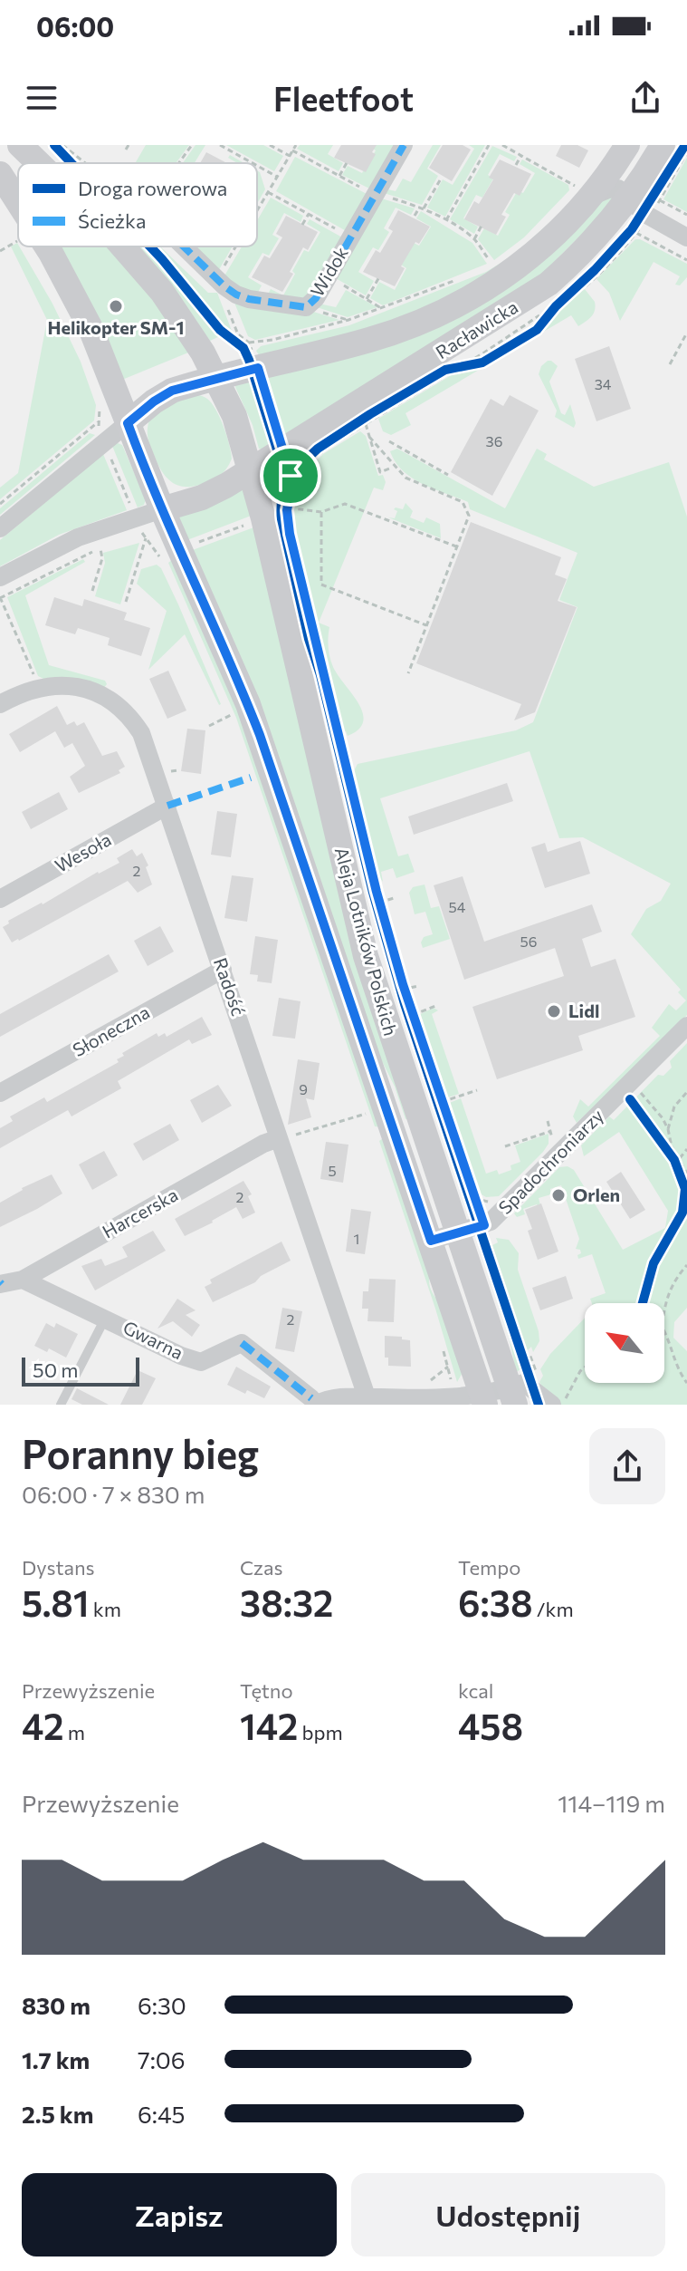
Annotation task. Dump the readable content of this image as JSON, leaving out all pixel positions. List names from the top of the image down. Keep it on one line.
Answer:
{"streets":{"street":["Widok","Racławicka","Wesoła","Aleja Lotników Polskich","Radość","Słoneczna","Spadochroniarzy","Harcerska","Gwarna"]},"crossings":[["Racławicka","Aleja Lotników Polskich"],["Wesoła","Radość"],["Aleja Lotników Polskich","Spadochroniarzy"],["Radość","Słoneczna"],["Radość","Harcerska"],["Harcerska","Gwarna"]],"places":["Helikopter SM-1","Lidl","Orlen"],"house_numbers":["34","36","2","54","56","9","5","2","1","2"],"legend":["Droga rowerowa","Ścieżka"],"scale_bar":"50 m","north":"top left","page":{"status":"06:00","header":"Fleetfoot","scale":"50 m","heading":["Poranny bieg","06:00 · 7 × 830 m"],"stats":[["Dystans","5.81 km"],["Czas","38:32"],["Tempo","6:38 /km"],["Przewyższenie","42 m"],["Tętno","142 bpm"],["kcal","458"]],"chart":["Przewyższenie","114–119 m"],"list":[{"name":"830 m","note":"6:30"},{"name":"1.7 km","note":"7:06"},{"name":"2.5 km","note":"6:45"}],"buttons":["Zapisz","Udostępnij"]}}
